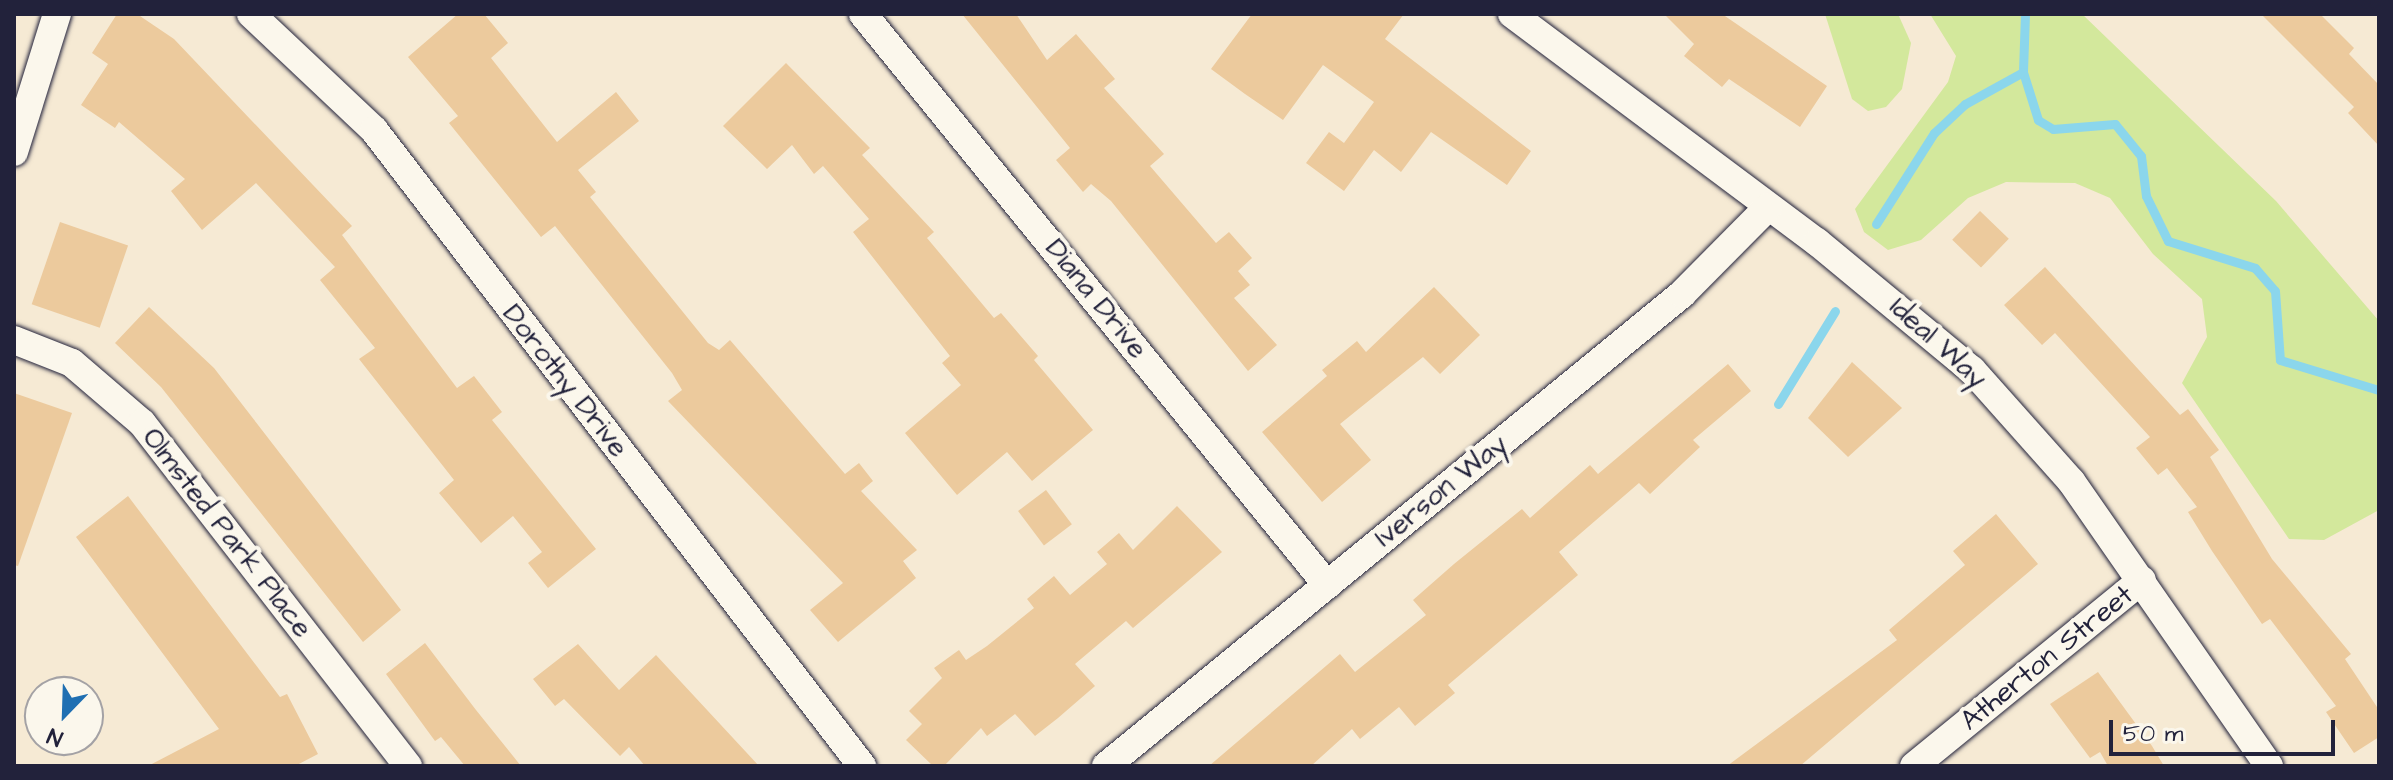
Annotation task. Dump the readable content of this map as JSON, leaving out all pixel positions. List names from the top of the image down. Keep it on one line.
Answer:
{"streets":{"street":["Diana Drive","Ideal Way","Dorothy Drive","Iverson Way","Olmsted Park Place","Atherton Street"]},"crossings":[["Diana Drive","Iverson Way"],["Ideal Way","Iverson Way"],["Ideal Way","Atherton Street"]],"scale_bar":"50 m","north":"bottom left"}
